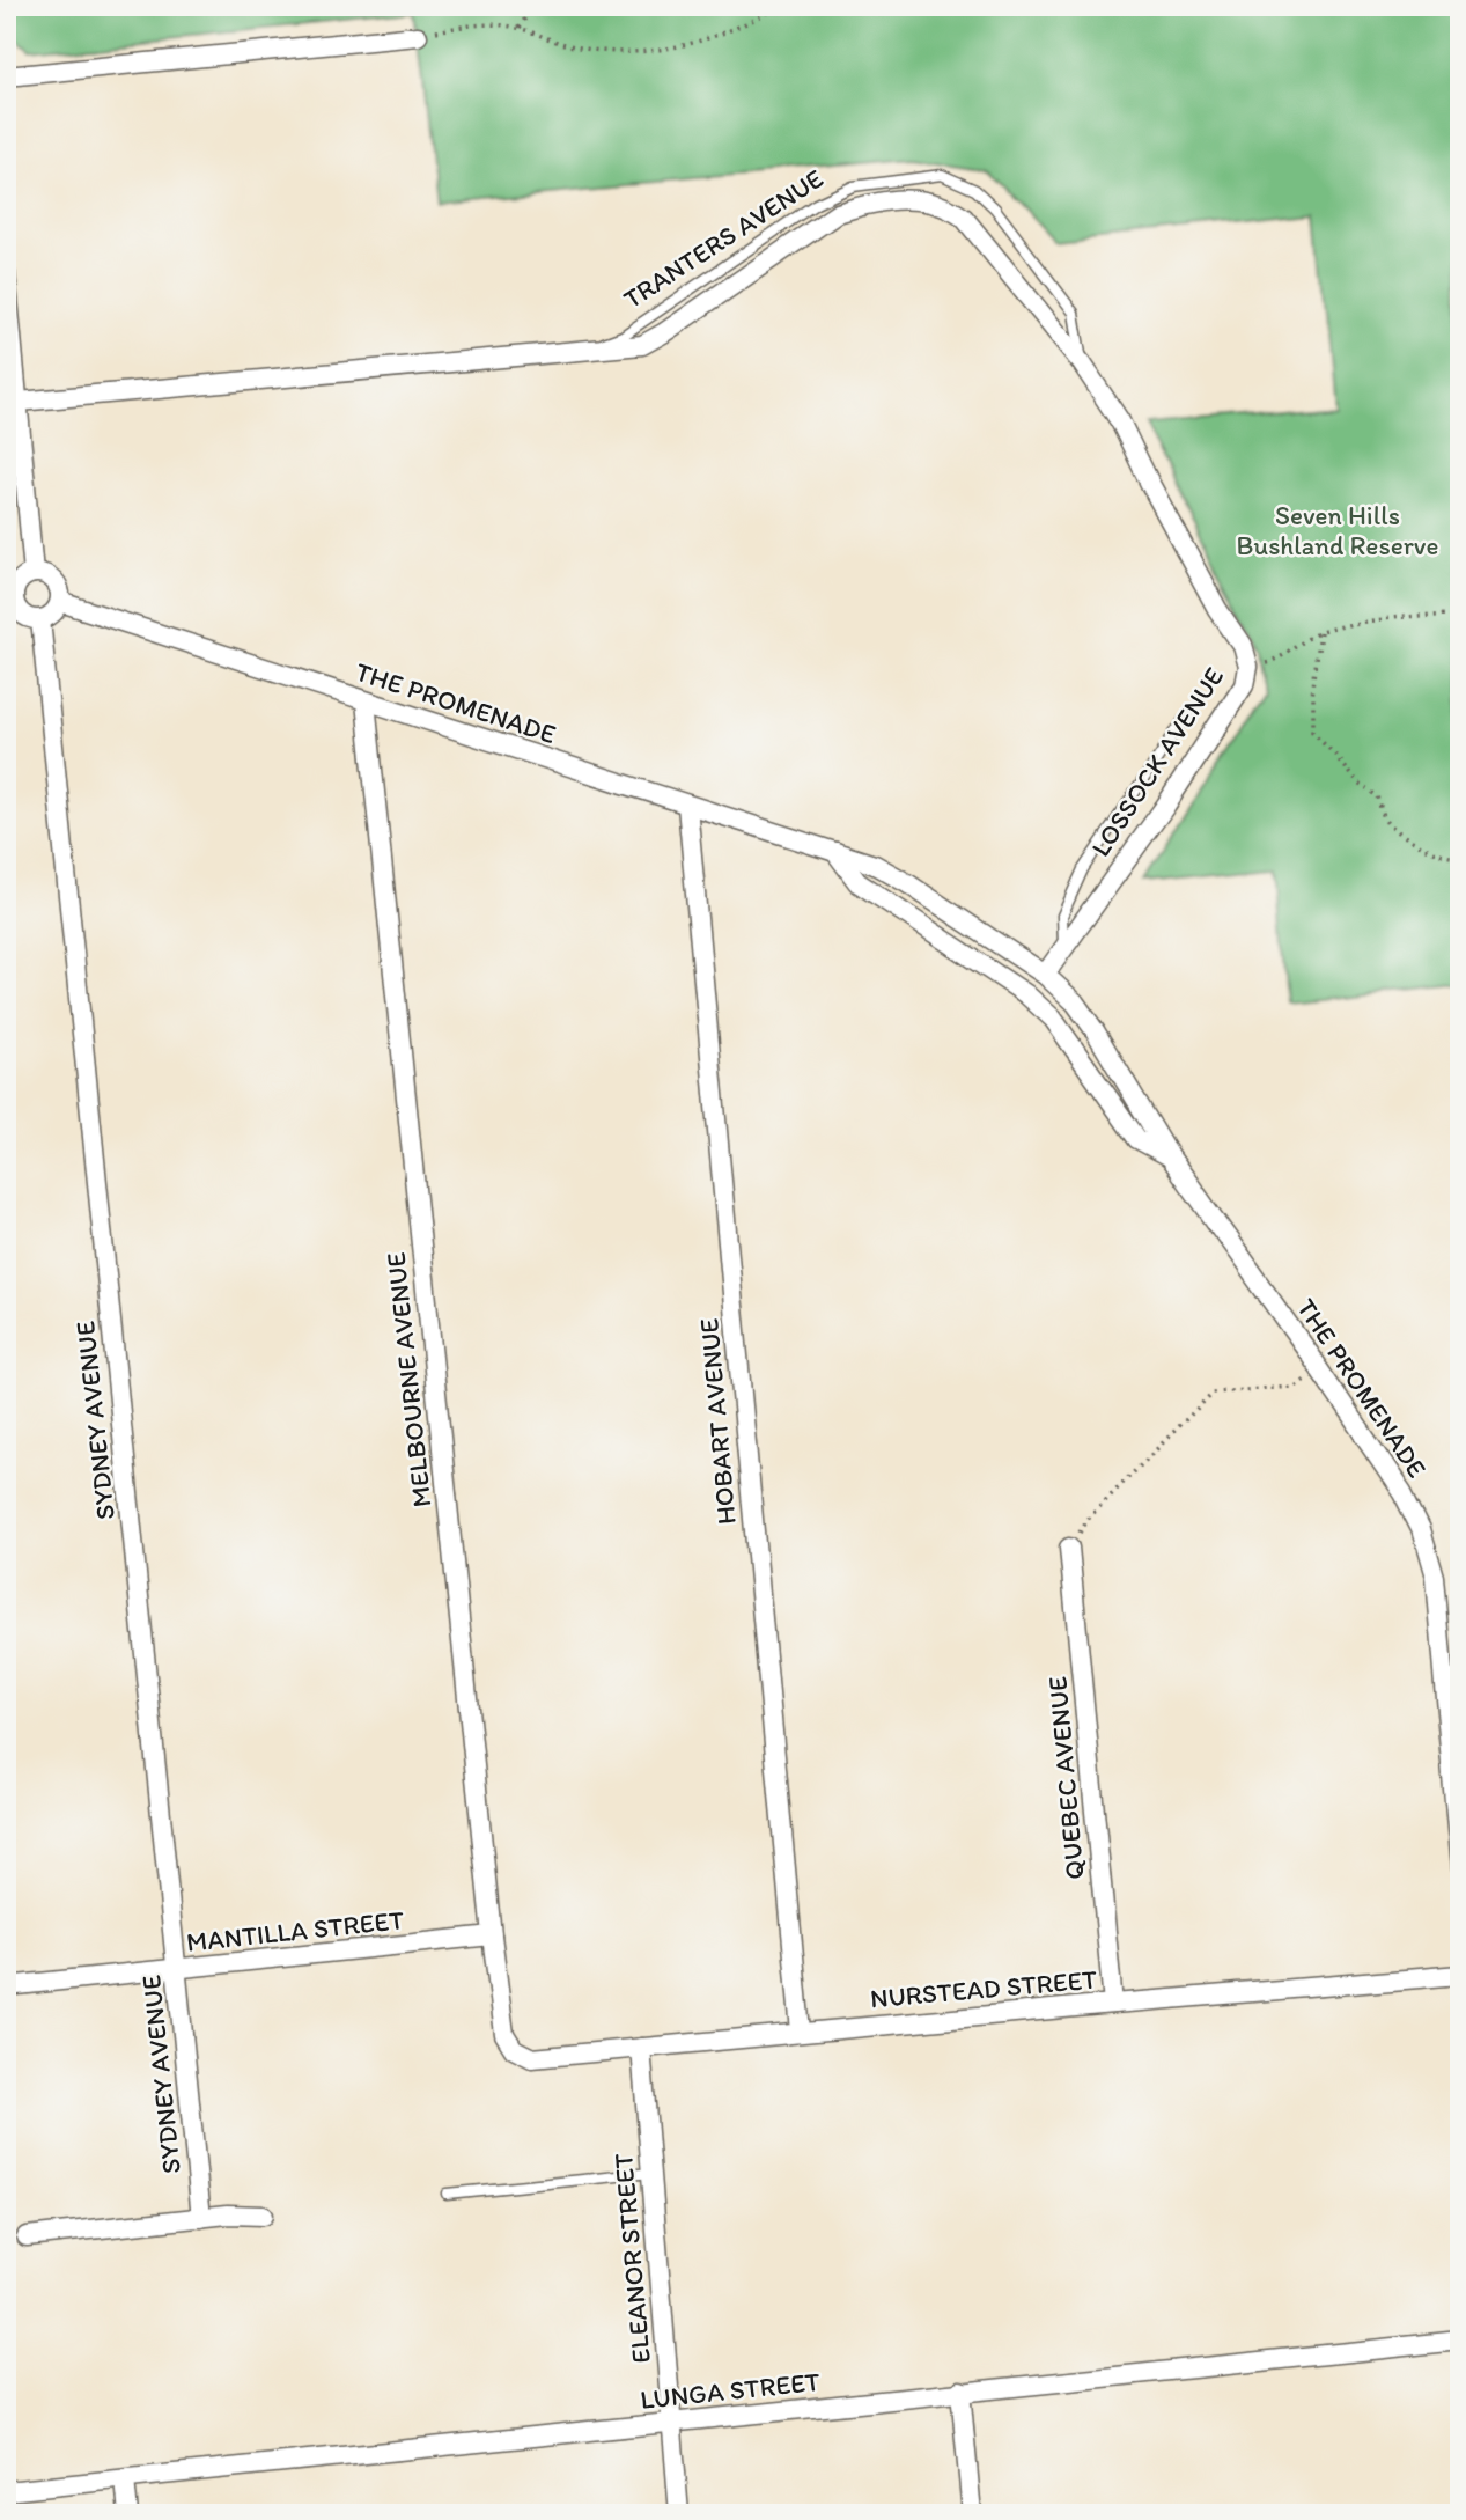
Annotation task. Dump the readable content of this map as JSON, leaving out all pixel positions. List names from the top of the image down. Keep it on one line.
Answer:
{"streets":{"street":["TRANTERS AVENUE","THE PROMENADE","LOSSOCK AVENUE","MELBOURNE AVENUE","SYDNEY AVENUE","HOBART AVENUE","QUEBEC AVENUE","MANTILLA STREET","NURSTEAD STREET","ELEANOR STREET","LUNGA STREET"]},"crossings":[["TRANTERS AVENUE","LOSSOCK AVENUE"],["THE PROMENADE","LOSSOCK AVENUE"],["THE PROMENADE","MELBOURNE AVENUE"],["THE PROMENADE","SYDNEY AVENUE"],["THE PROMENADE","HOBART AVENUE"],["MELBOURNE AVENUE","MANTILLA STREET"],["MELBOURNE AVENUE","NURSTEAD STREET"],["SYDNEY AVENUE","MANTILLA STREET"],["HOBART AVENUE","NURSTEAD STREET"],["QUEBEC AVENUE","NURSTEAD STREET"],["NURSTEAD STREET","ELEANOR STREET"],["ELEANOR STREET","LUNGA STREET"]],"parks":["Seven Hills Bushland Reserve"]}
